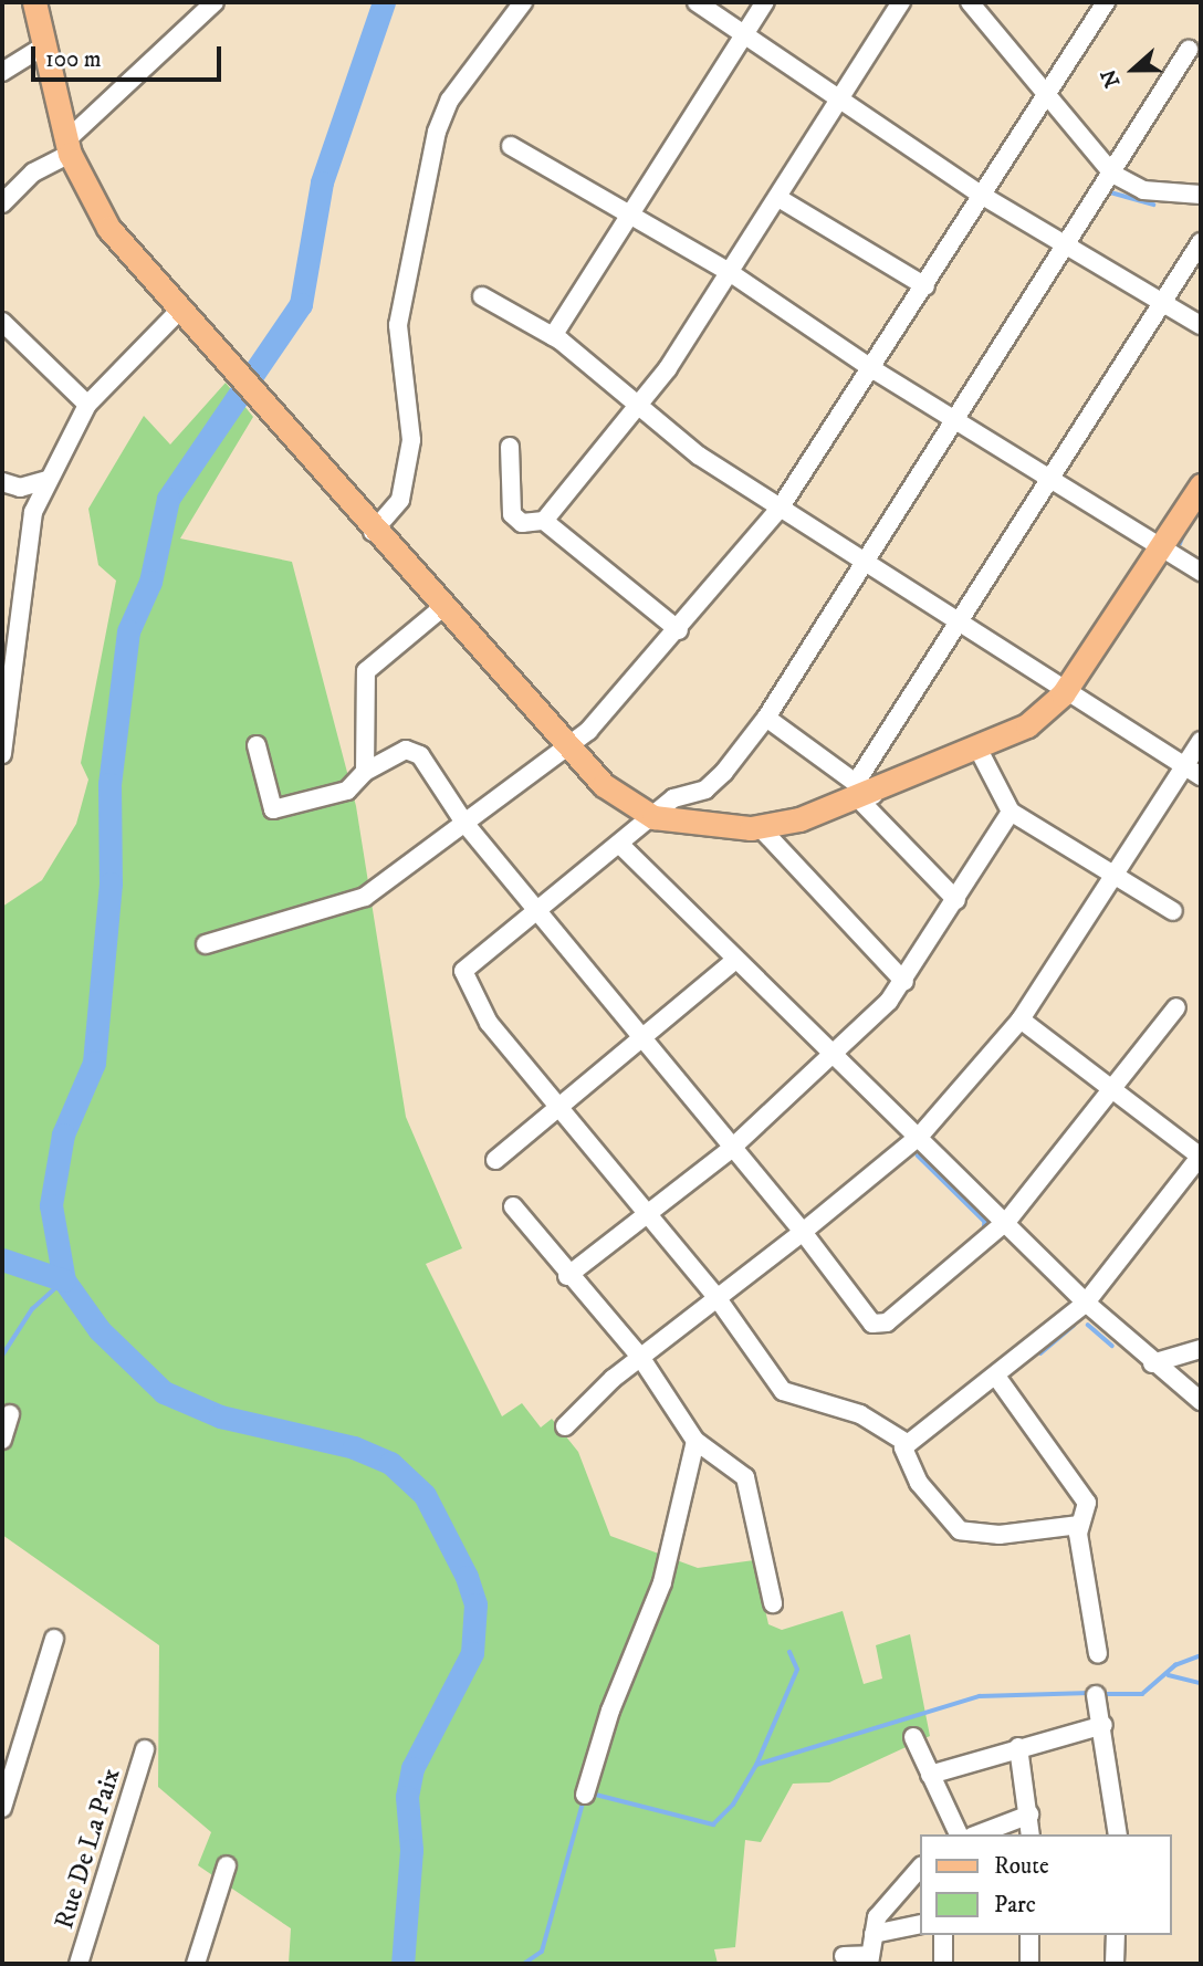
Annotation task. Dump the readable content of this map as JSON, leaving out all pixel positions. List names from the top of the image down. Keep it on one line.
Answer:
{"streets":{"street":["Rue De La Paix"]},"legend":["Route","Parc"],"scale_bar":"100 m","north":"left"}
